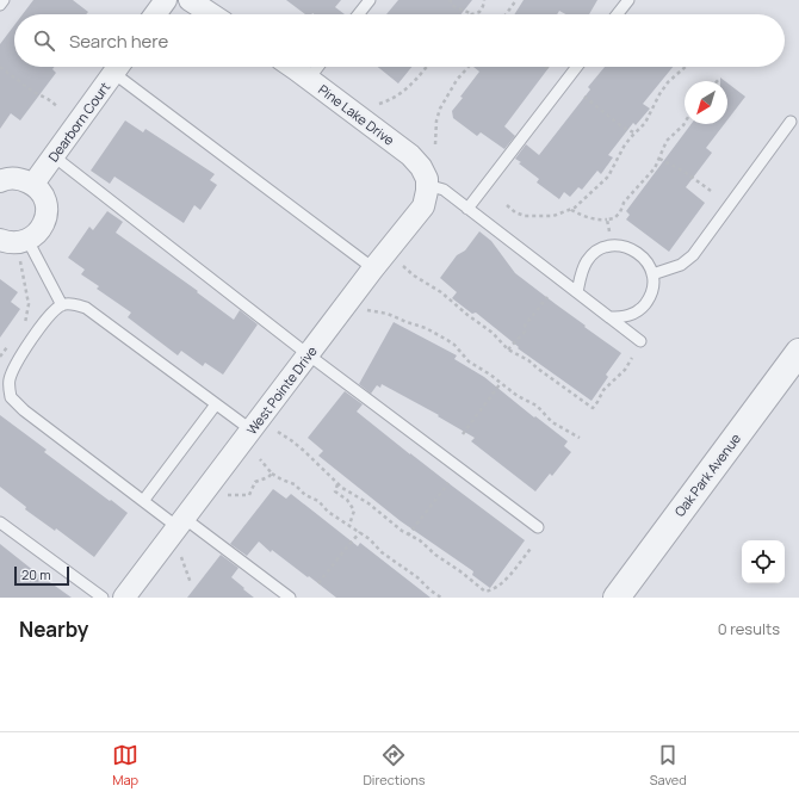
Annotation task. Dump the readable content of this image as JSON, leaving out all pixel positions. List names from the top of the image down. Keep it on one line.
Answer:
{"streets":{"street":["Pine Lake Drive","Dearborn Court","West Pointe Drive","Oak Park Avenue"]},"crossings":[["Pine Lake Drive","West Pointe Drive"]],"scale_bar":"20 m","north":"bottom left","page":{"search":"Search here","scale":"20 m","heading":["Nearby","0 results"],"nav":["Map","Directions","Saved"]}}
